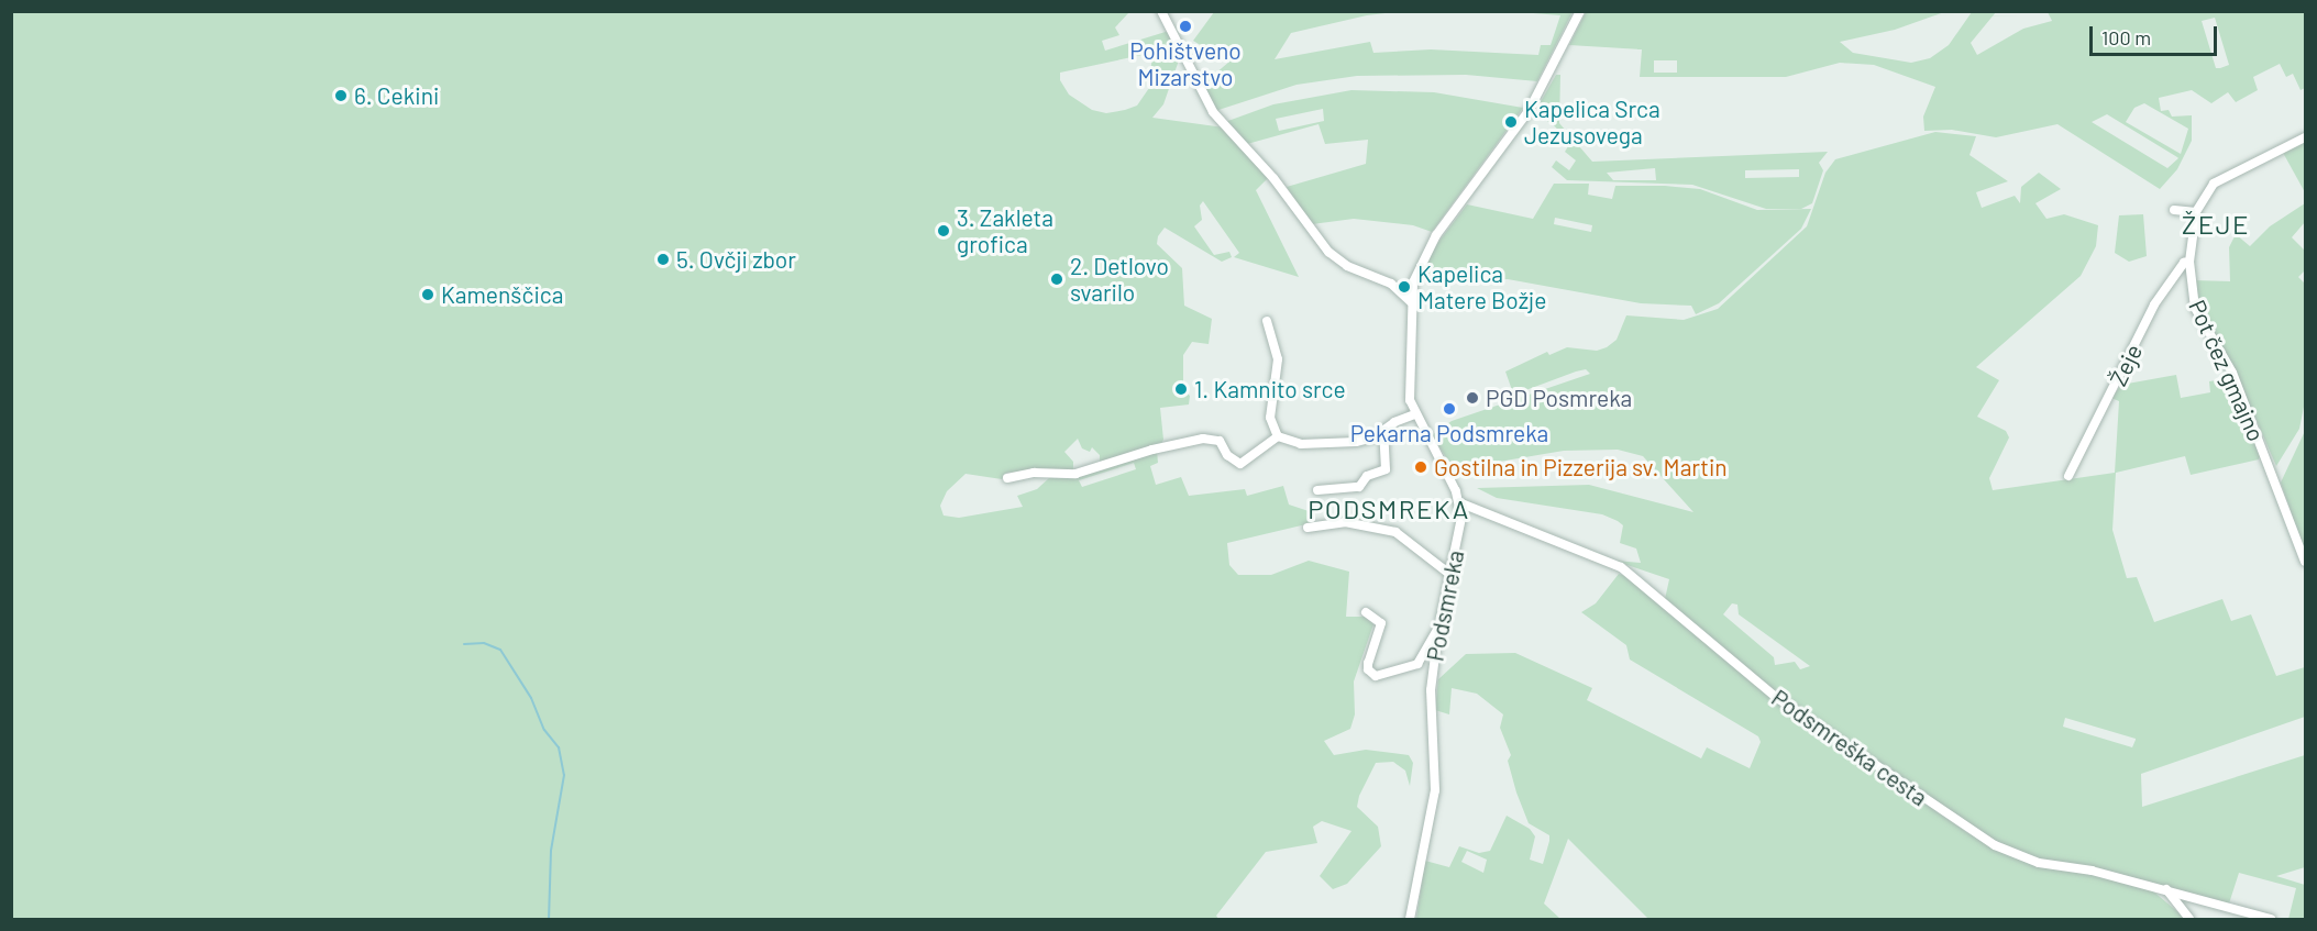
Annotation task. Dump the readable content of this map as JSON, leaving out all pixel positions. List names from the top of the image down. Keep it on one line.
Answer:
{"streets":{"street":["Žeje","Pot čez gmajno","Podsmreka","Podsmreška cesta"]},"crossings":[["Žeje","Pot čez gmajno"],["Podsmreka","Podsmreška cesta"]],"districts":["ŽEJE","PODSMREKA"],"places":["Pohištveno Mizarstvo","6. Cekini","Kapelica Srca Jezusovega","3. Zakleta grofica","5. Ovčji zbor","2. Detlovo svarilo","Kapelica Matere Božje","Kamenščica","1. Kamnito srce","PGD Posmreka","Pekarna Podsmreka","Gostilna in Pizzerija sv. Martin"],"scale_bar":"100 m"}
